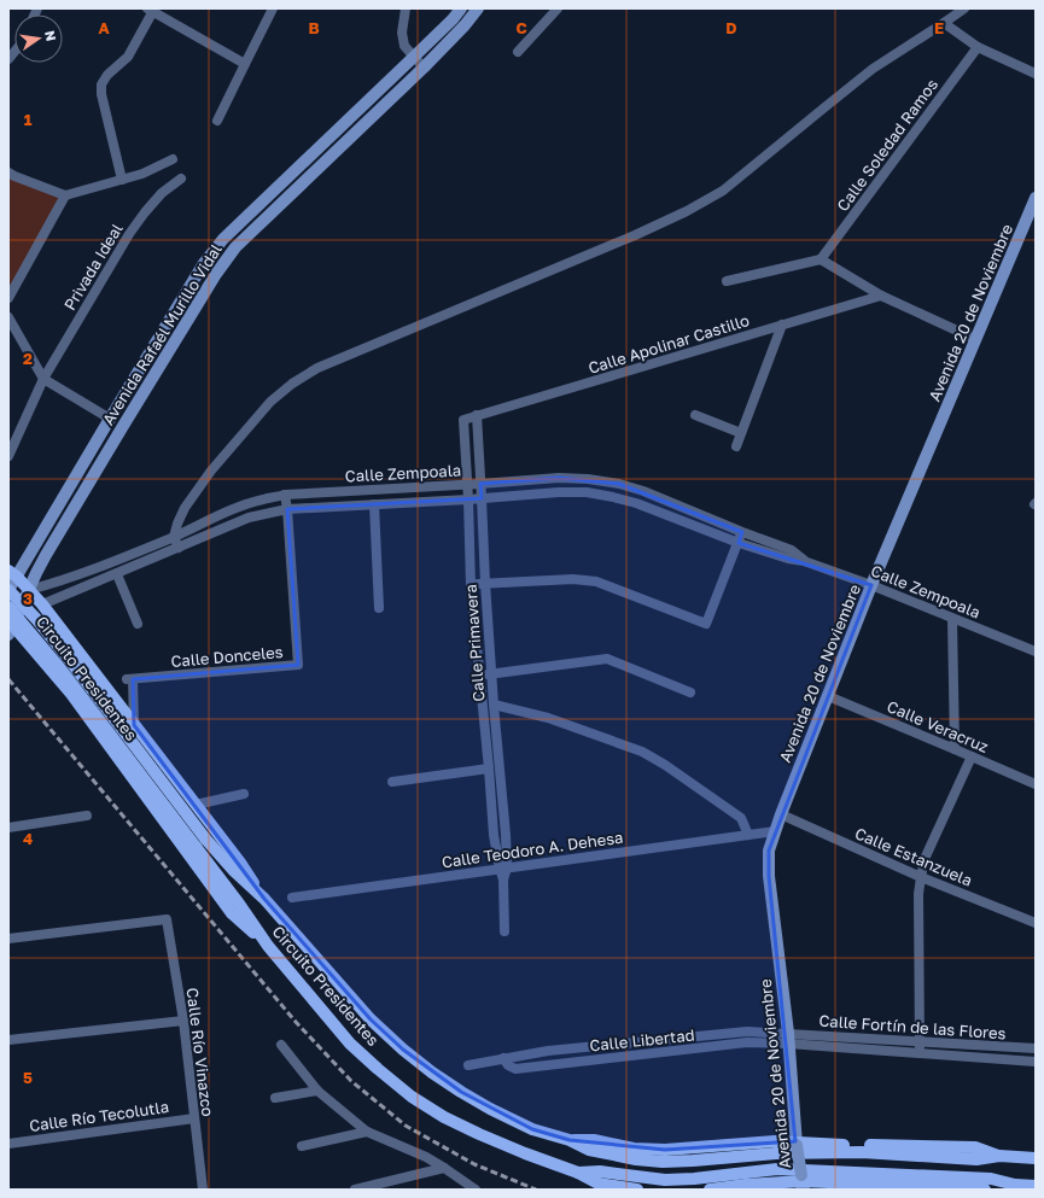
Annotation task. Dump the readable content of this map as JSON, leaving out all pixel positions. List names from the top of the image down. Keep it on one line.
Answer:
{"streets":{"main road":["Avenida 20 de Noviembre","Avenida Rafaél Murillo Vidal","Calle Zempoala","Circuito Presidentes"],"street":["Calle Soledad Ramos","Privada Ideal","Calle Apolinar Castillo","Calle Primavera","Calle Donceles","Calle Veracruz","Calle Teodoro A. Dehesa","Calle Estanzuela","Calle Fortín de las Flores","Calle Libertad","Calle Río Vinazco","Calle Río Tecolutla"]},"crossings":[["Avenida 20 de Noviembre","Calle Zempoala"],["Avenida 20 de Noviembre","Calle Veracruz"],["Avenida 20 de Noviembre","Calle Teodoro A. Dehesa"],["Avenida 20 de Noviembre","Calle Estanzuela"],["Avenida 20 de Noviembre","Calle Fortín de las Flores"],["Avenida 20 de Noviembre","Calle Libertad"],["Avenida Rafaél Murillo Vidal","Calle Zempoala"],["Avenida Rafaél Murillo Vidal","Circuito Presidentes"],["Calle Apolinar Castillo","Calle Primavera"],["Calle Zempoala","Calle Primavera"],["Calle Zempoala","Calle Donceles"],["Calle Primavera","Calle Teodoro A. Dehesa"],["Calle Fortín de las Flores","Calle Libertad"],["Calle Río Vinazco","Calle Río Tecolutla"]],"north":"right","grid":{"columns":["A","B","C","D","E"],"rows":["1","2","3","4","5"]}}
